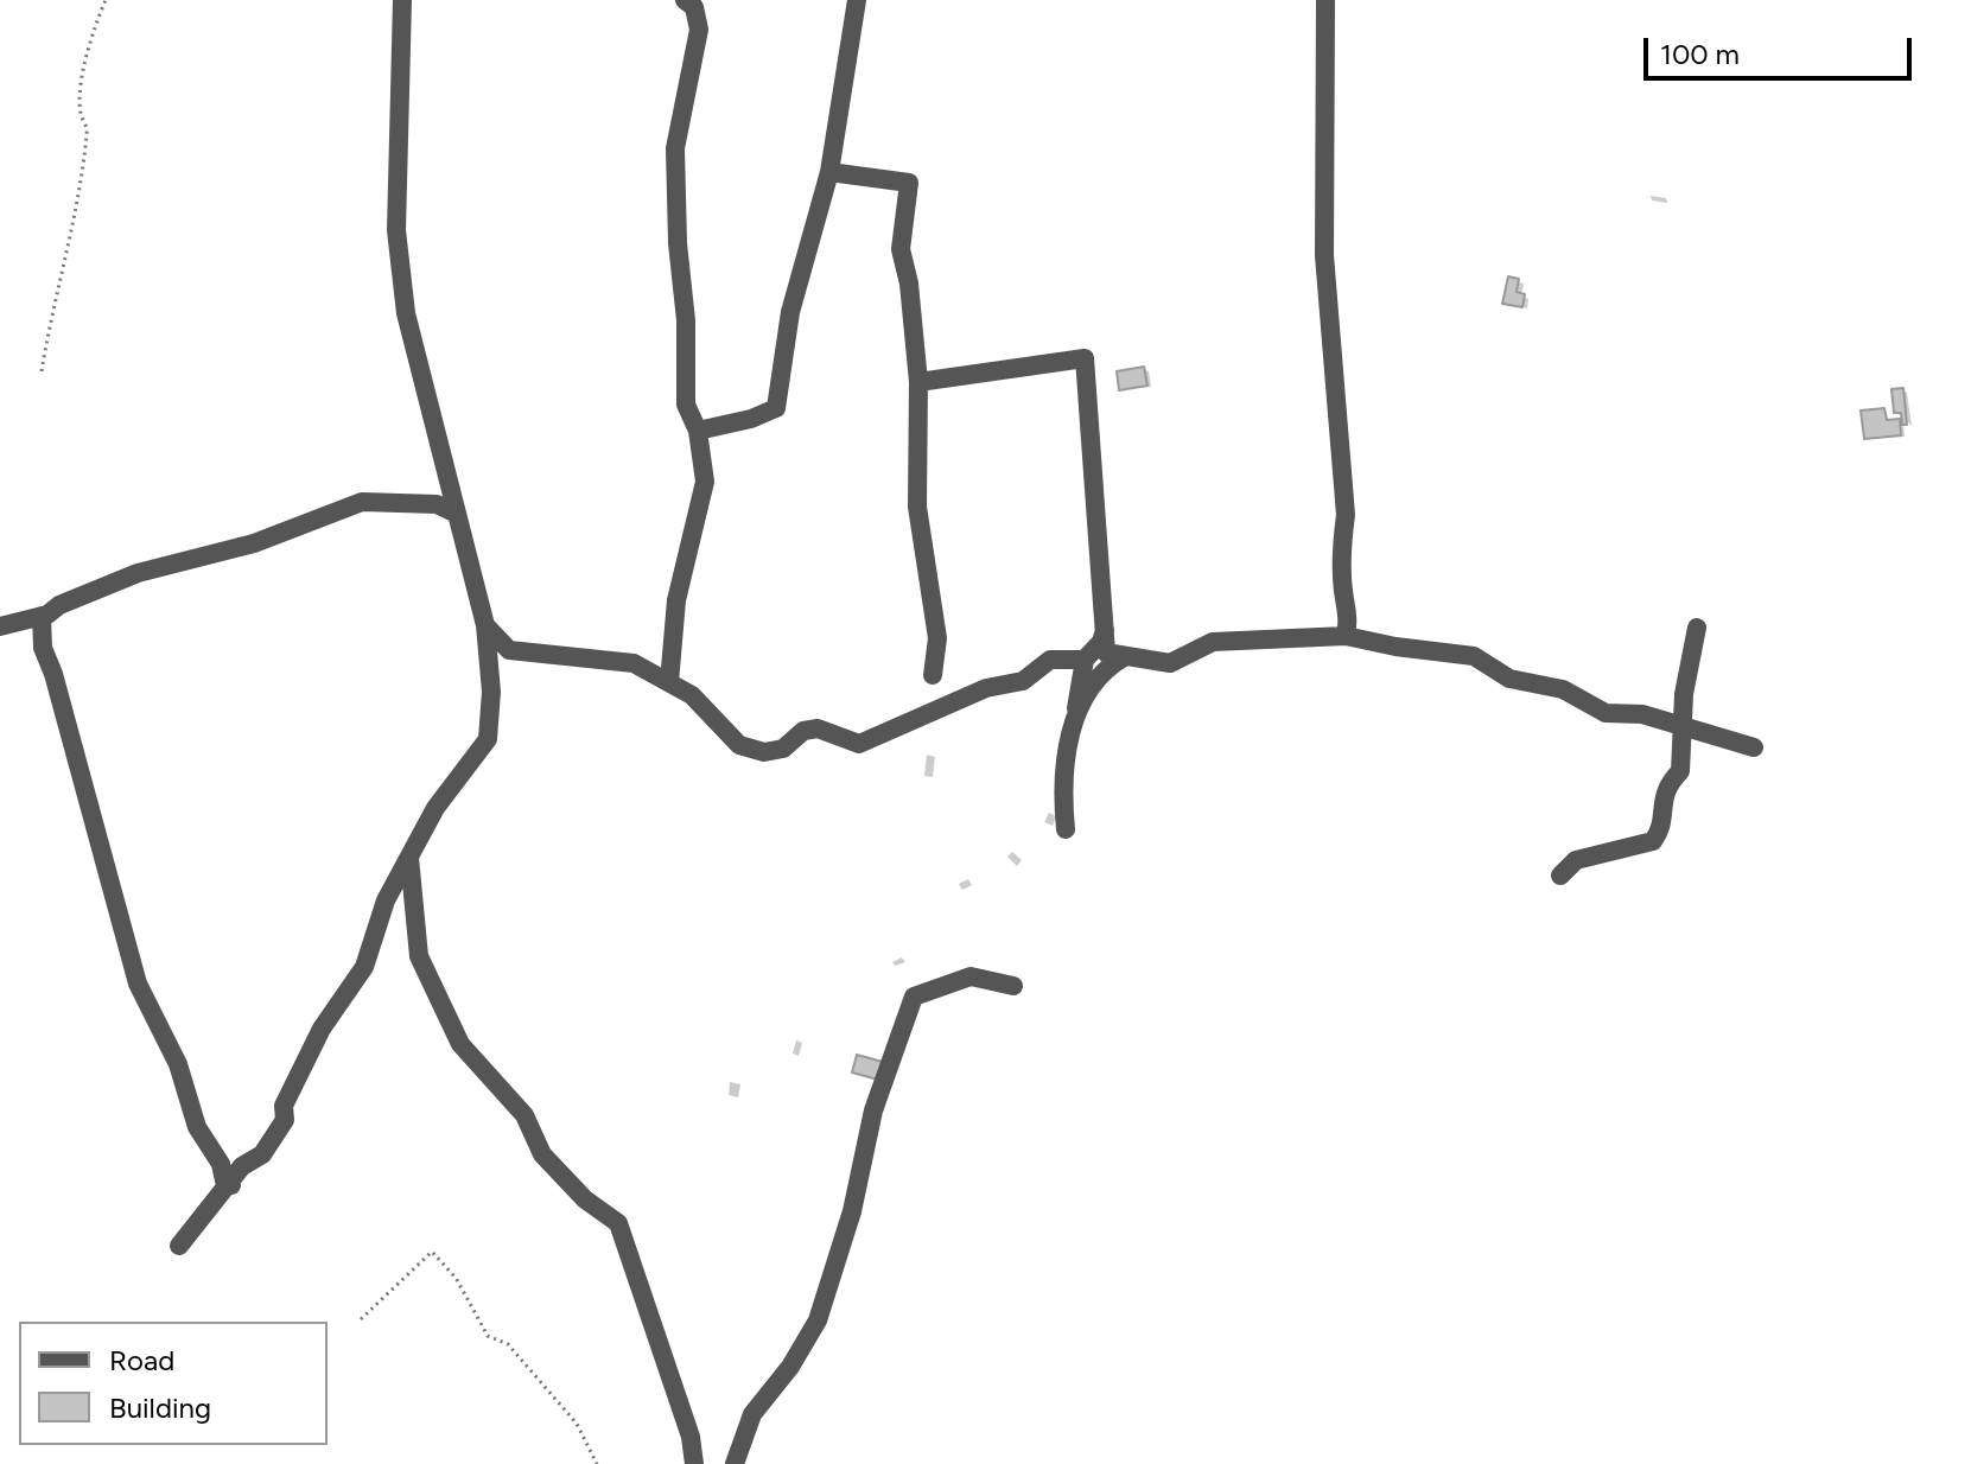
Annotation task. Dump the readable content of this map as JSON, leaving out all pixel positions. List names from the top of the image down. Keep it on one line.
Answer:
{"legend":["Road","Building"],"scale_bar":"100 m"}
